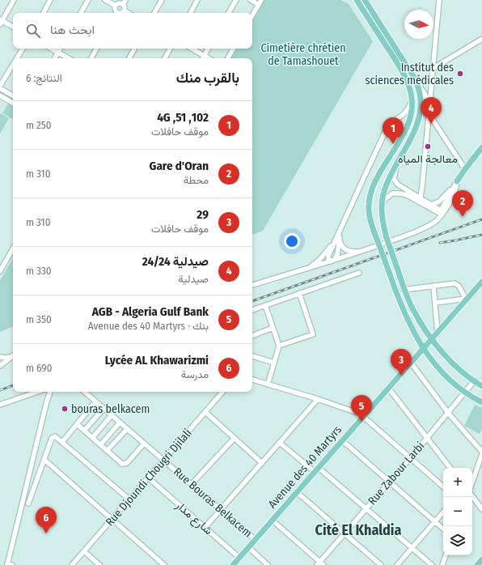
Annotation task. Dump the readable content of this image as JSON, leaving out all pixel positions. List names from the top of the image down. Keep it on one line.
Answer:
{"streets":{"main road":["Avenue des 40 Martyrs"],"street":["Rue Zabour Larbi","Rue Djoundi Chougri Djilali","Rue Bouras Belkacem","شارع مدار"]},"crossings":[["Avenue des 40 Martyrs","Rue Bouras Belkacem"],["Avenue des 40 Martyrs","شارع مدار"],["Rue Djoundi Chougri Djilali","Rue Bouras Belkacem"],["Rue Djoundi Chougri Djilali","شارع مدار"]],"districts":["Cité El Khaldia"],"parks":["Cimetière chrétien de Tamashouet"],"places":["Institut des sciences médicales","معالجة المياه","bouras belkacem"],"north":"right","page":{"search":"ابحث هنا","heading":["بالقرب منك","النتائج: 6"],"pins":["4","1","2","3","5","6"],"list":[{"mark":"1","name":"102, 51, 4G","note":"موقف حافلات","value":"250 m"},{"mark":"2","name":"Gare d'Oran","note":"محطة","value":"310 m"},{"mark":"3","name":"29","note":"موقف حافلات","value":"310 m"},{"mark":"4","name":"صيدلية 24/24","note":"صيدلية","value":"330 m"},{"mark":"5","name":"AGB - Algeria Gulf Bank","note":"بنك · Avenue des 40 Martyrs","value":"350 m"},{"mark":"6","name":"Lycée AL Khawarizmi","note":"مدرسة","value":"690 m"}],"map_buttons":["+","−"]}}
